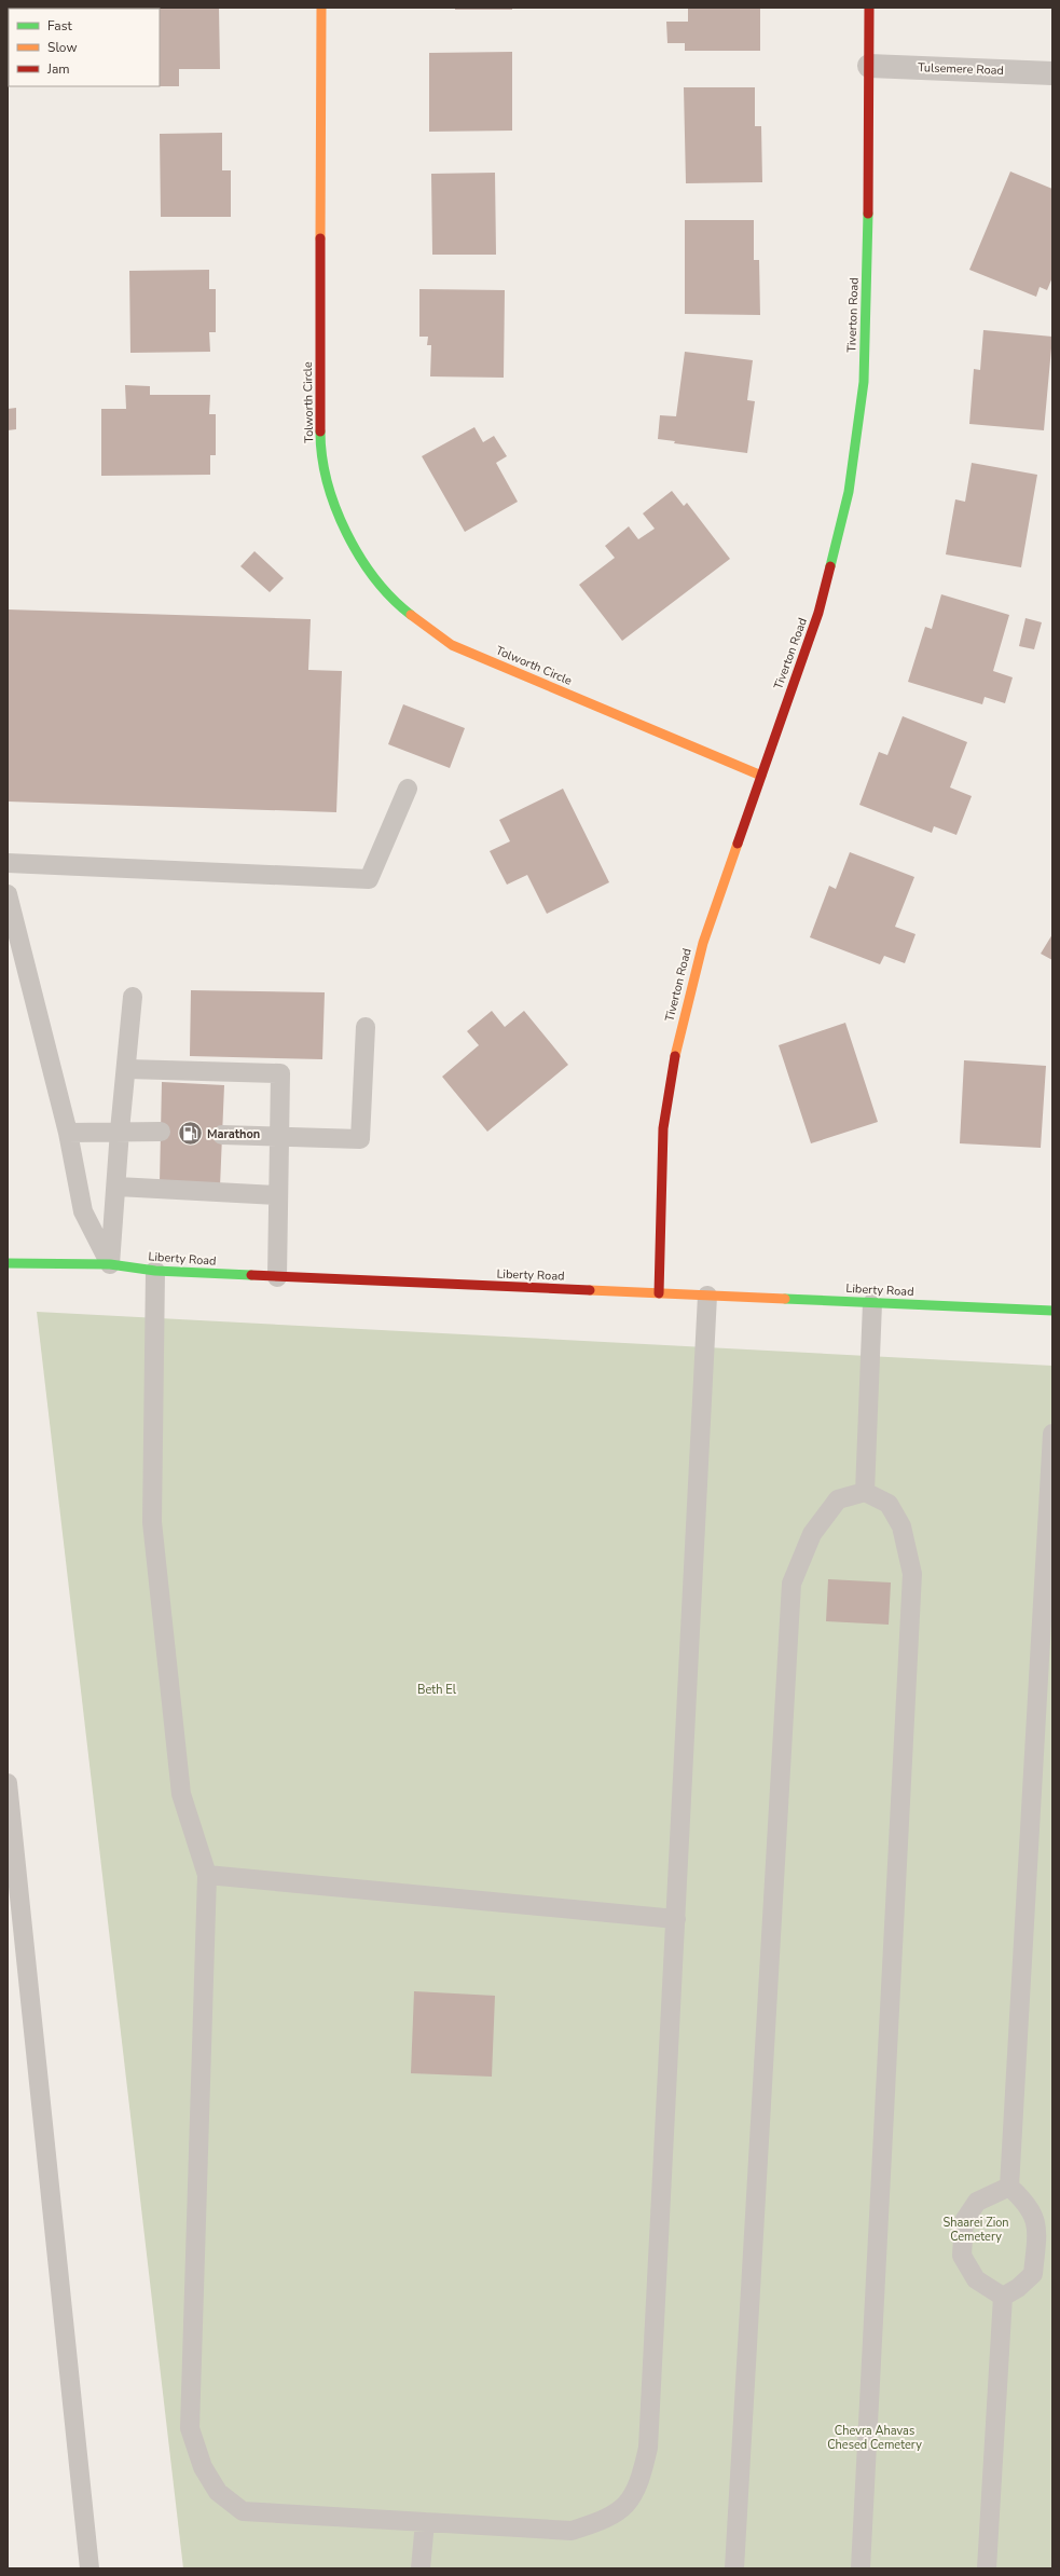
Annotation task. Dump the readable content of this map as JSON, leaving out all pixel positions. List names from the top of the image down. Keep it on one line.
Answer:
{"streets":{"street":["Tulsemere Road","Tiverton Road","Tolworth Circle","Liberty Road"]},"crossings":[["Tulsemere Road","Tiverton Road"],["Tiverton Road","Tolworth Circle"],["Tiverton Road","Liberty Road"]],"parks":["Beth El","Shaarei Zion Cemetery","Chevra Ahavas Chesed Cemetery"],"places":{"fuel station":["Marathon"]},"legend":["Fast","Slow","Jam"]}
